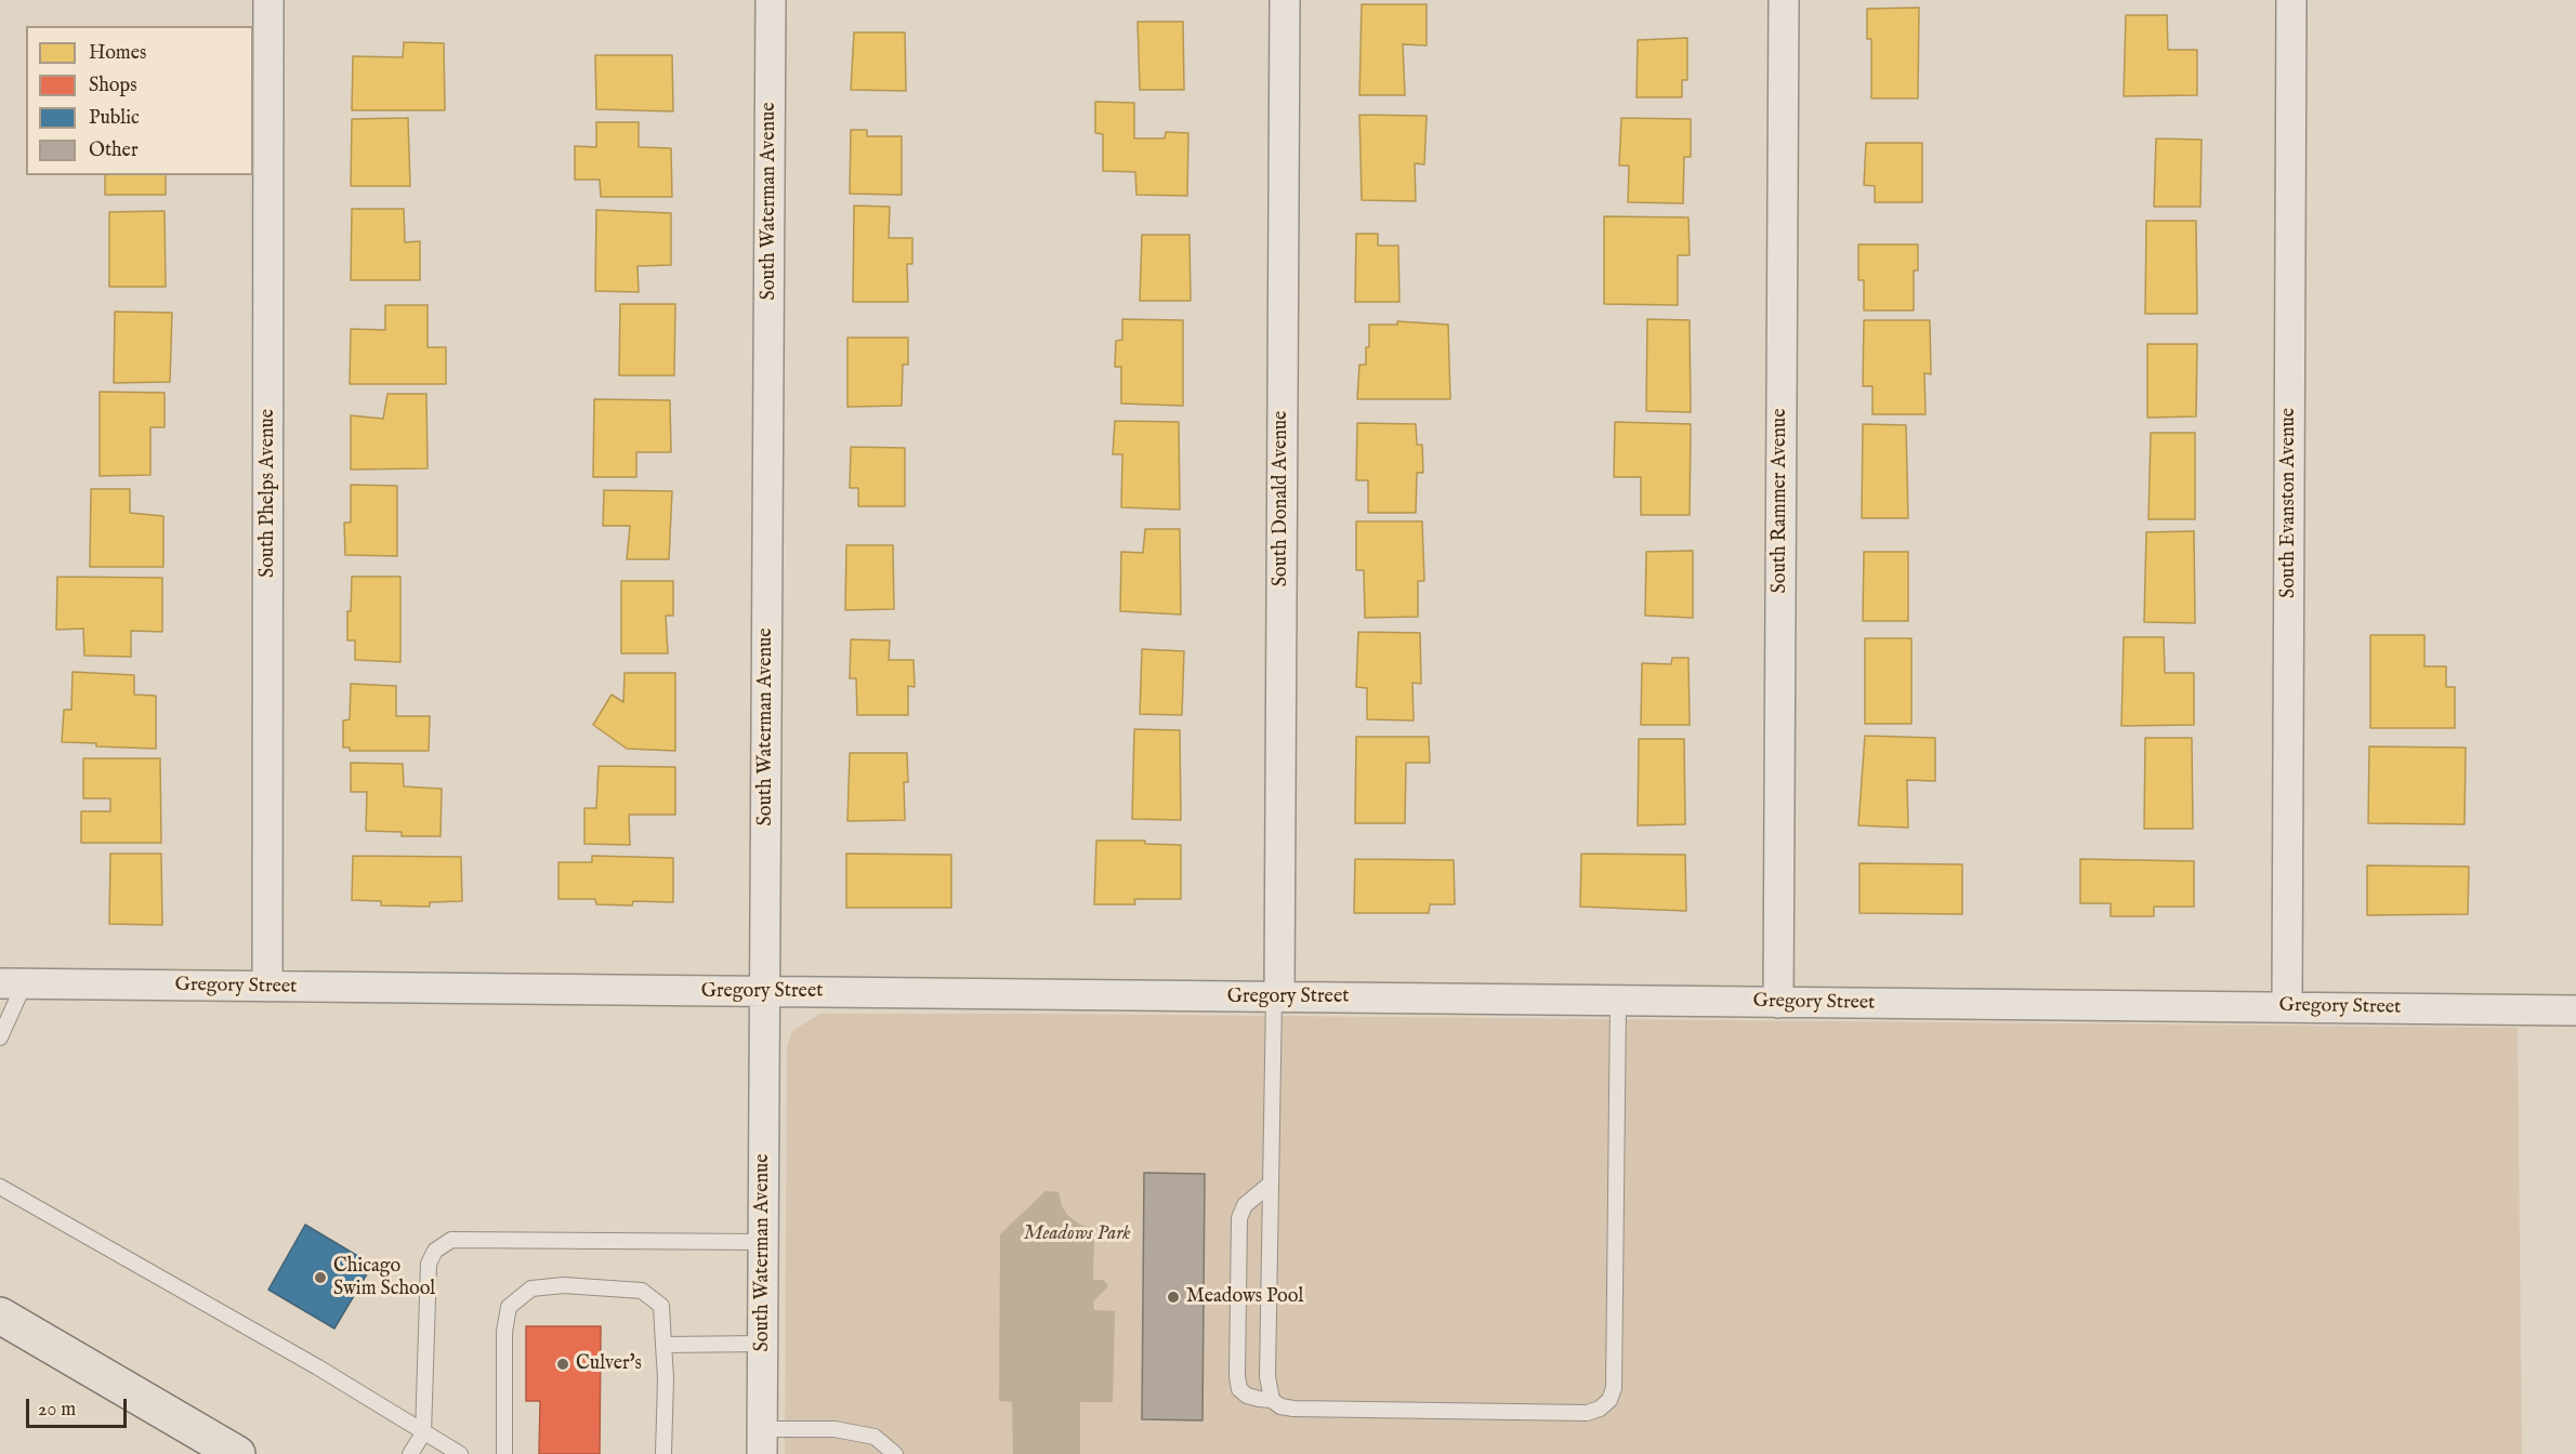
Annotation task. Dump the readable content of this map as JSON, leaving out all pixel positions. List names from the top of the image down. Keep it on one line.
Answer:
{"streets":{"street":["South Waterman Avenue","South Phelps Avenue","South Donald Avenue","South Rammer Avenue","South Evanston Avenue","Gregory Street"]},"crossings":[["South Waterman Avenue","Gregory Street"],["South Phelps Avenue","Gregory Street"],["South Donald Avenue","Gregory Street"],["South Rammer Avenue","Gregory Street"],["South Evanston Avenue","Gregory Street"]],"parks":["Meadows Park"],"places":["Chicago Swim School","Meadows Pool","Culver's"],"legend":["Homes","Shops","Public","Other"],"scale_bar":"20 m"}
